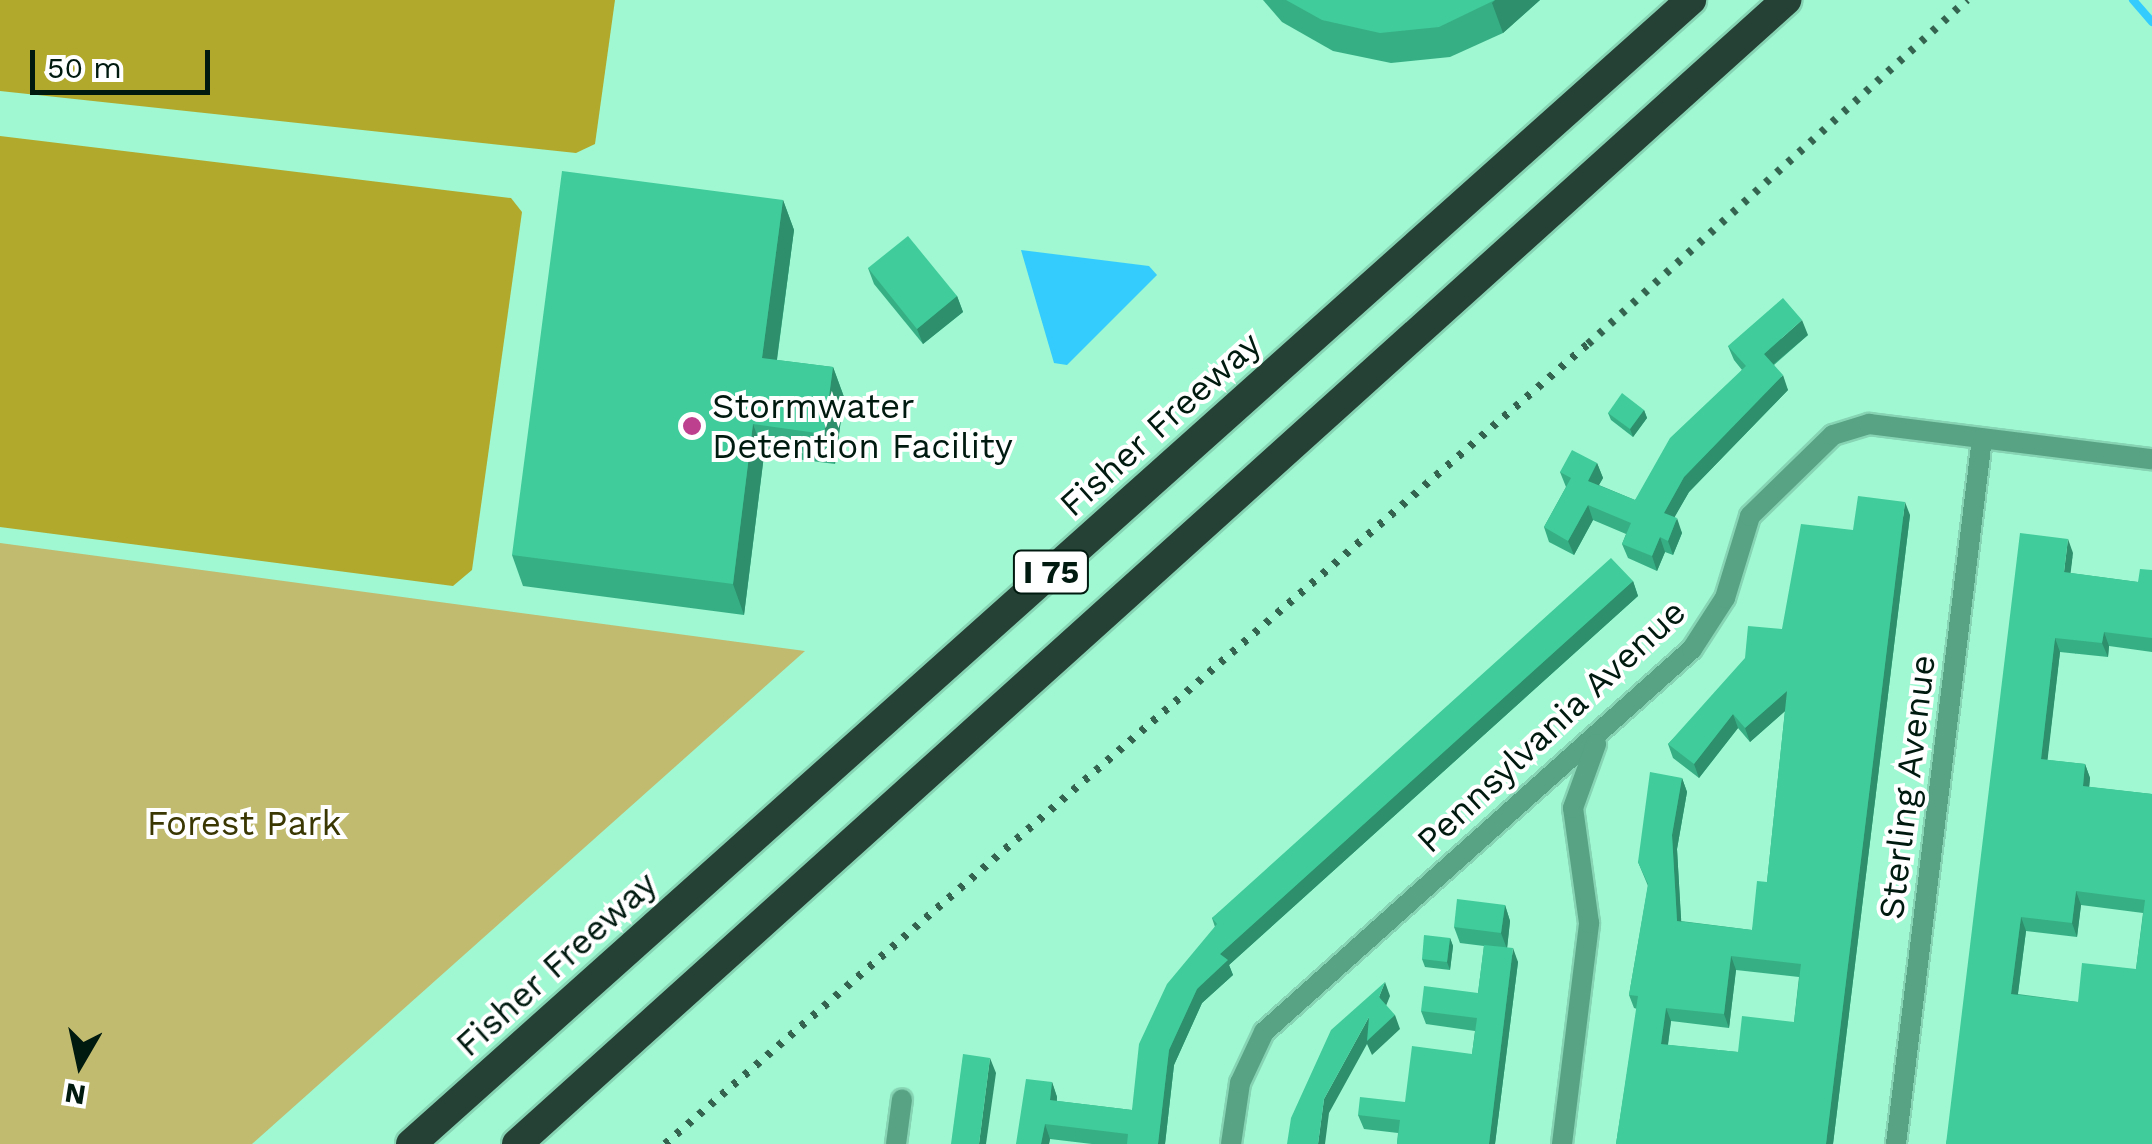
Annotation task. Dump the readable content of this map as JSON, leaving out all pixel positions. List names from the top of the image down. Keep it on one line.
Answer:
{"streets":{"highway":["Fisher Freeway","I 75"],"street":["Pennsylvania Avenue","Sterling Avenue"]},"crossings":[["Pennsylvania Avenue","Sterling Avenue"]],"parks":["Forest Park"],"places":["Stormwater Detention Facility"],"scale_bar":"50 m","north":"bottom"}
